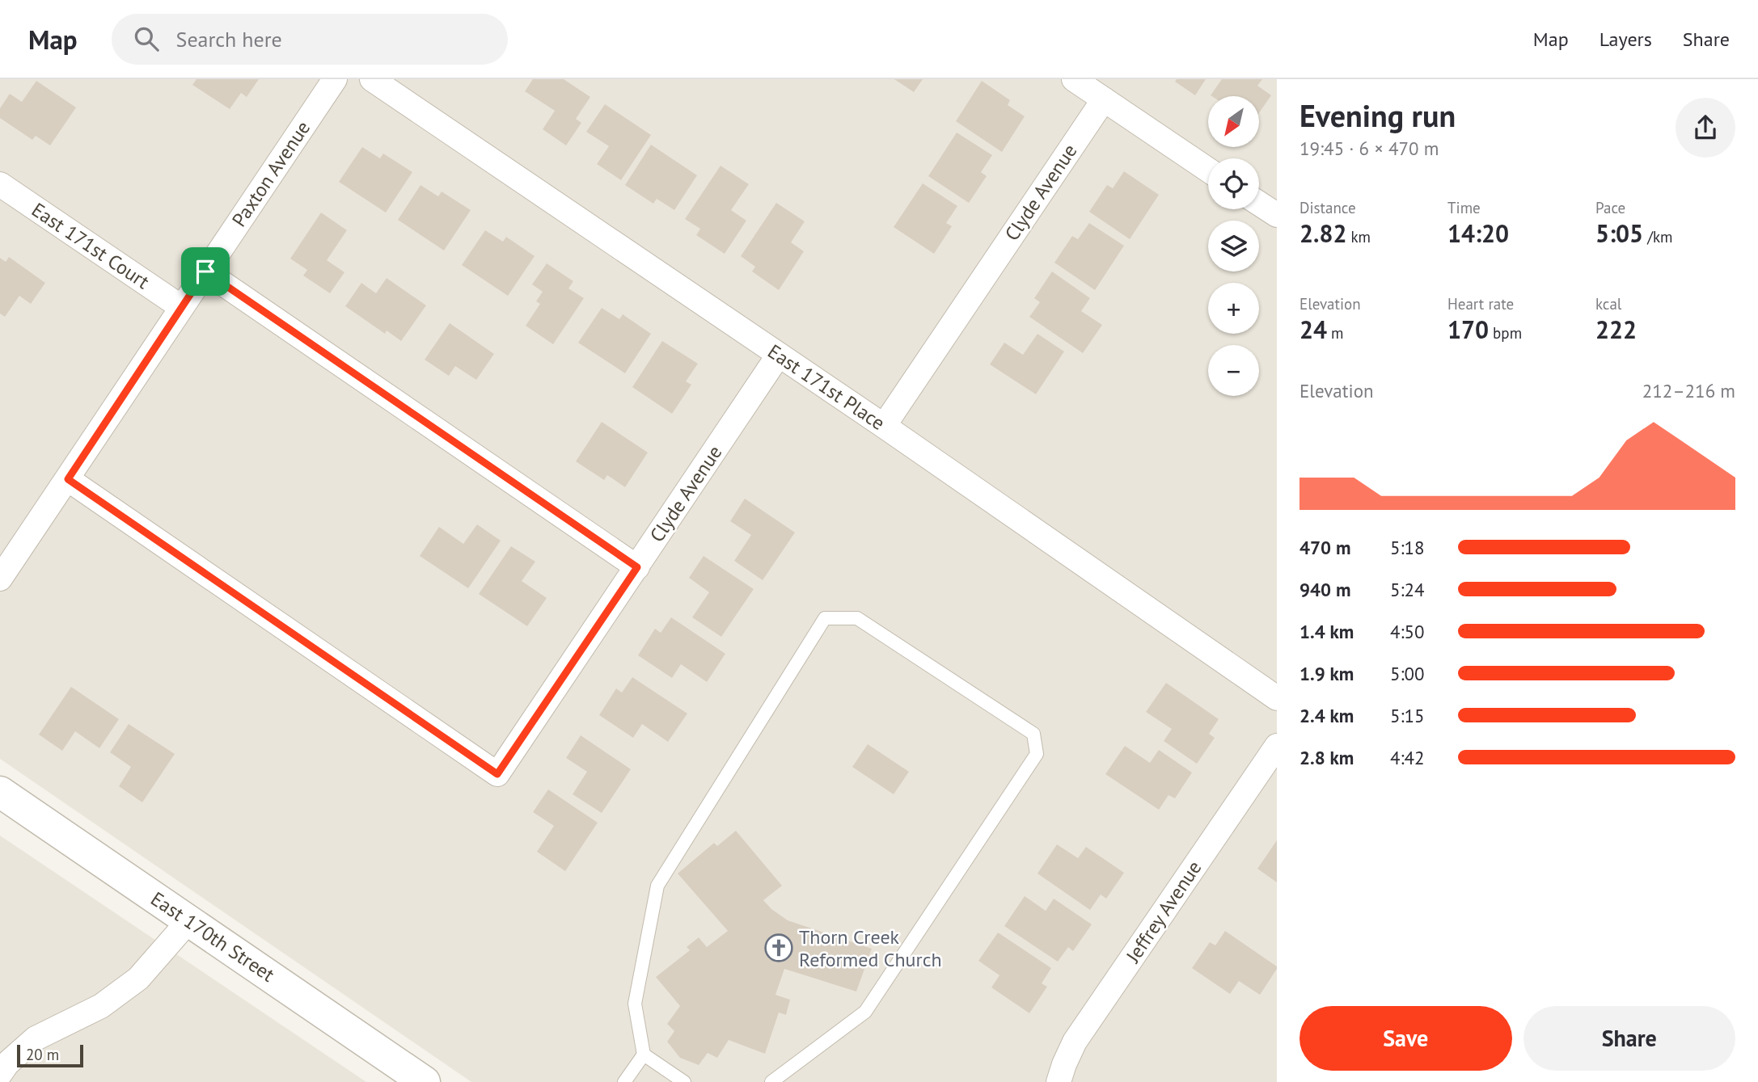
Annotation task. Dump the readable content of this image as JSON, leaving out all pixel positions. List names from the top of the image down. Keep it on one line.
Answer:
{"streets":{"street":["Paxton Avenue","Clyde Avenue","East 171st Court","East 171st Place","Jeffrey Avenue","East 170th Street"]},"crossings":[["Paxton Avenue","Clyde Avenue"],["Paxton Avenue","East 171st Court"],["Clyde Avenue","East 171st Place"]],"places":{"church":["Thorn Creek Reformed Church"]},"scale_bar":"20 m","north":"bottom left","page":{"header":"Map","search":"Search here","nav":["Map","Layers","Share"],"heading":["Evening run","19:45 · 6 × 470 m"],"map_buttons":["+","−"],"stats":[["Distance","2.82 km"],["Time","14:20"],["Pace","5:05 /km"],["Elevation","24 m"],["Heart rate","170 bpm"],["kcal","222"]],"chart":["Elevation","212–216 m"],"list":[{"name":"470 m","note":"5:18"},{"name":"940 m","note":"5:24"},{"name":"1.4 km","note":"4:50"},{"name":"1.9 km","note":"5:00"},{"name":"2.4 km","note":"5:15"},{"name":"2.8 km","note":"4:42"}],"buttons":["Save","Share"],"scale":"20 m"}}
